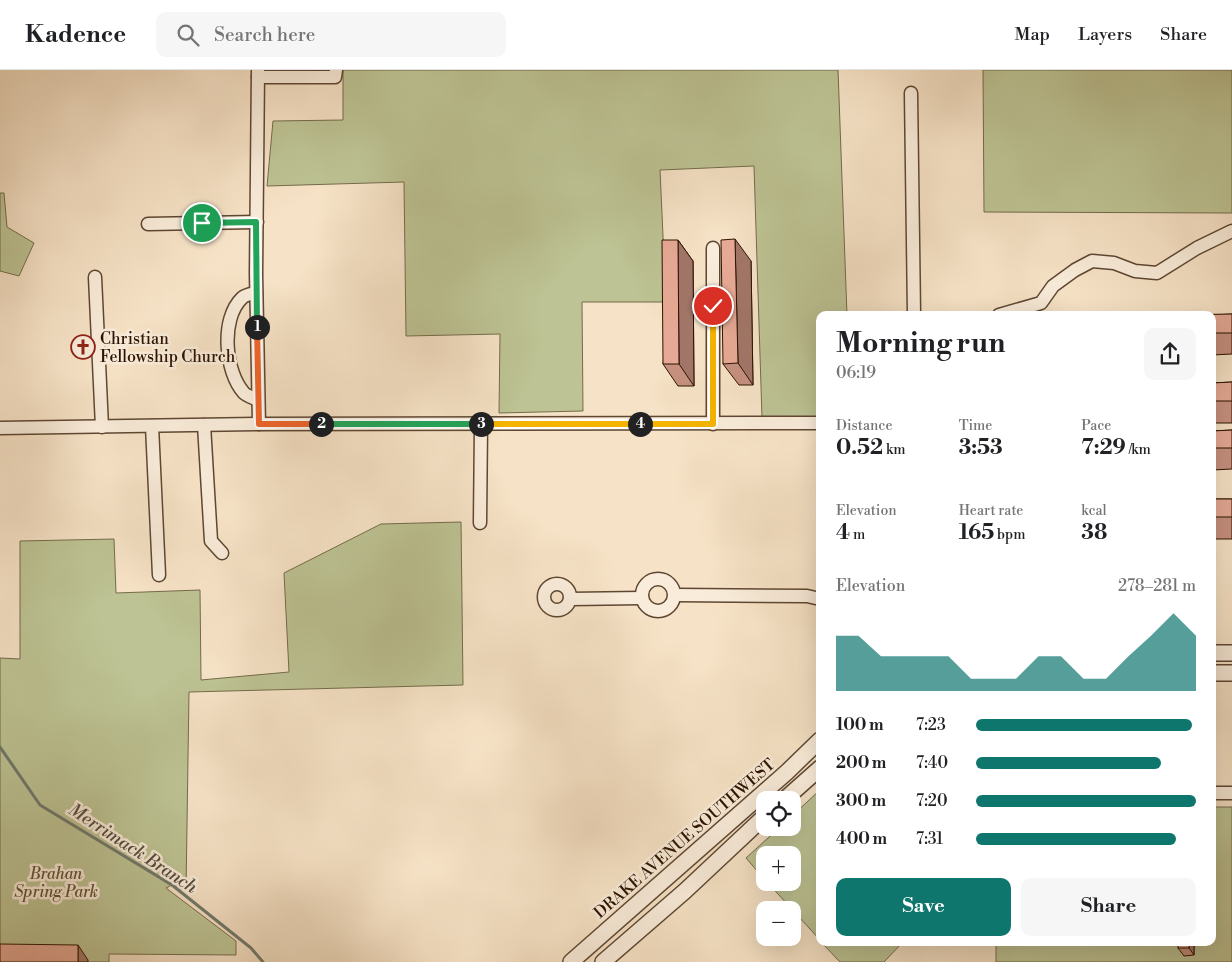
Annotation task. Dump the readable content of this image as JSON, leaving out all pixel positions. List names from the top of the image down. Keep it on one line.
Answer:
{"streets":{"street":["DRAKE AVENUE SOUTHWEST"]},"water":["Merrimack Branch"],"parks":["Brahan Spring Park"],"places":{"church":["Christian Fellowship Church"]},"page":{"header":"Kadence","search":"Search here","nav":["Map","Layers","Share"],"heading":["Morning run","06:19"],"pins":["1","2","3","4"],"stats":[["Distance","0.52 km"],["Time","3:53"],["Pace","7:29 /km"],["Elevation","4 m"],["Heart rate","165 bpm"],["kcal","38"]],"chart":["Elevation","278–281 m"],"list":[{"name":"100 m","note":"7:23"},{"name":"200 m","note":"7:40"},{"name":"300 m","note":"7:20"},{"name":"400 m","note":"7:31"}],"map_buttons":["+","−"],"buttons":["Save","Share"]}}
